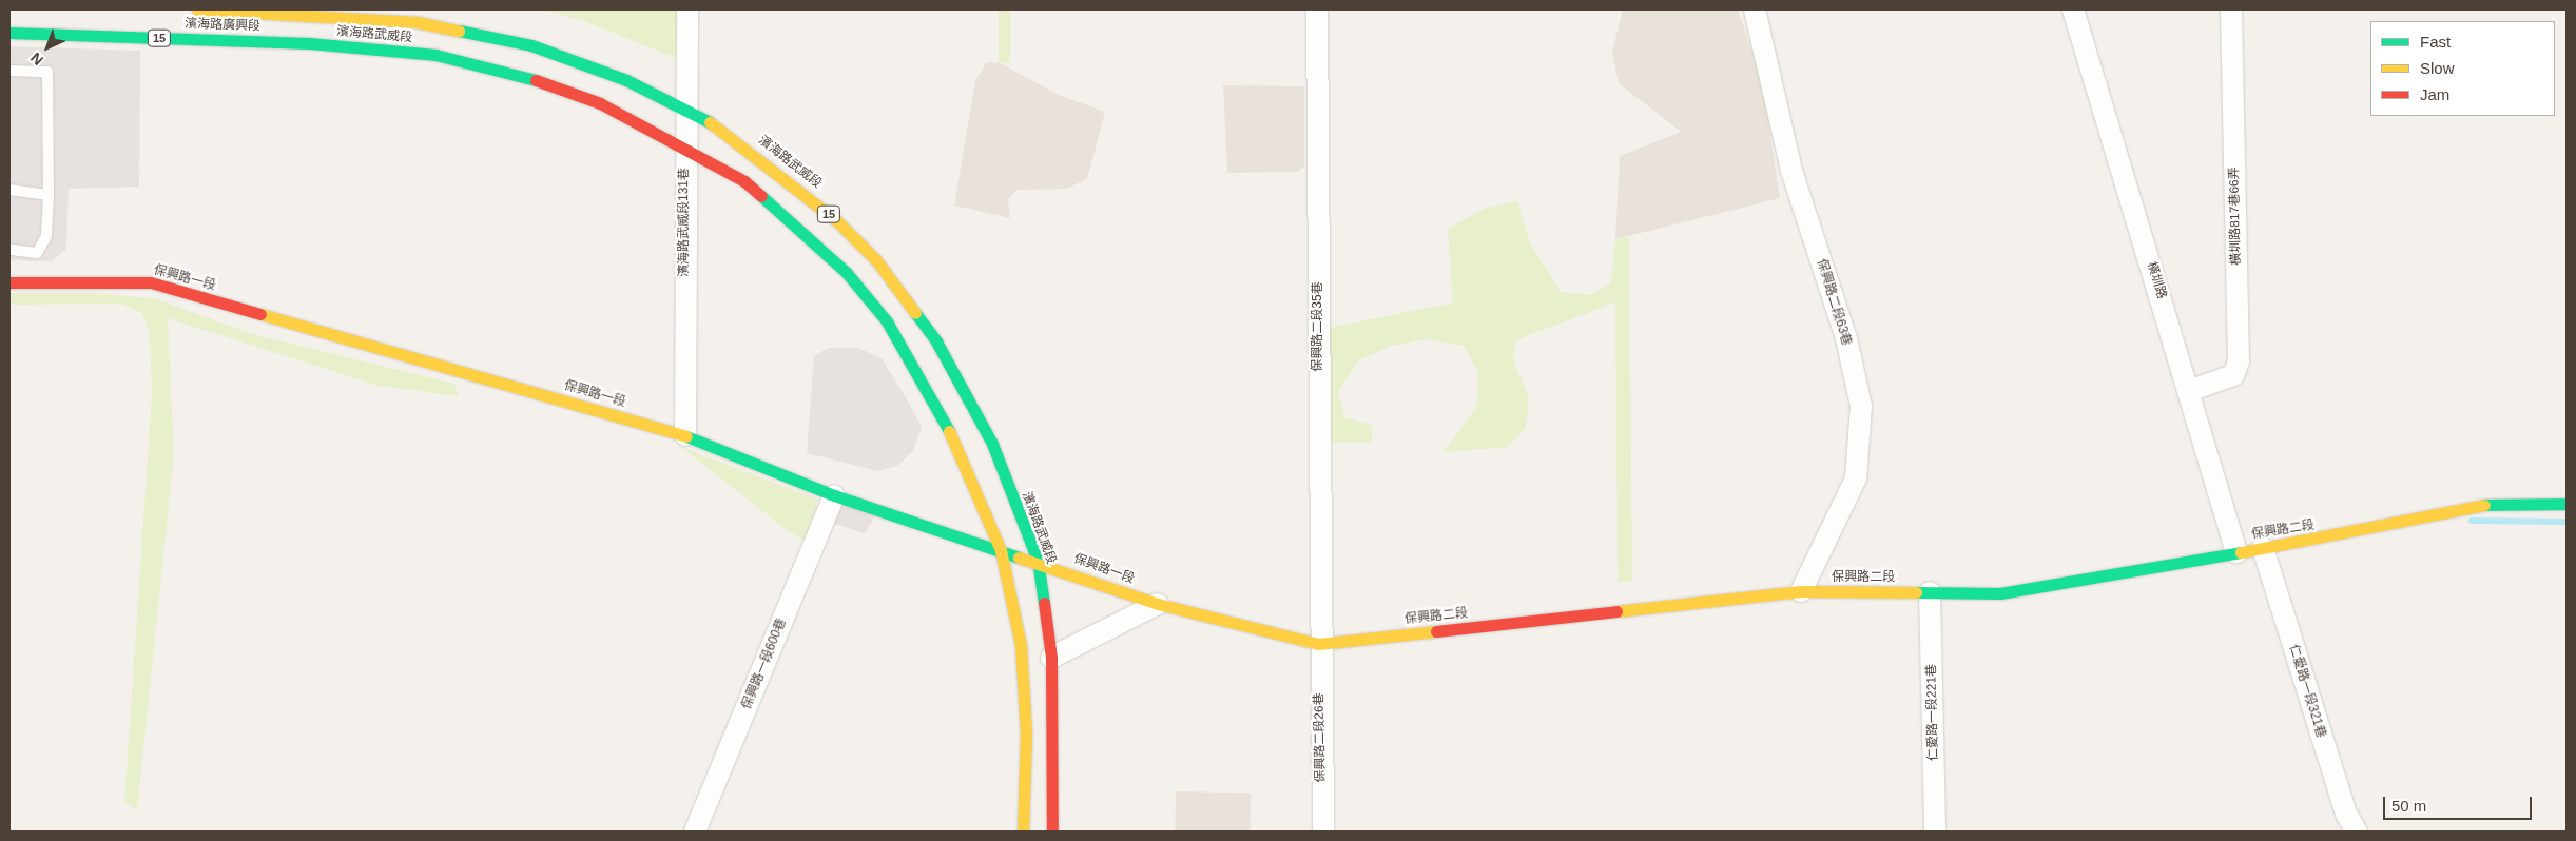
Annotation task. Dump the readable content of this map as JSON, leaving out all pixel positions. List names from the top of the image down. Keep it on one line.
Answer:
{"streets":{"main road":["濱海路廣興段","濱海路武威段","15","保興路一段","保興路二段"],"street":["橫圳路817巷66弄","濱海路武威段131巷","橫圳路","保興路二段63巷","保興路二段35巷","保興路一段600巷","仁愛路一段321巷","仁愛路一段221巷","保興路二段26巷"]},"crossings":[["濱海路廣興段","濱海路武威段"],["濱海路武威段","濱海路武威段131巷"],["濱海路武威段","保興路一段"],["橫圳路817巷66弄","橫圳路"],["濱海路武威段131巷","保興路一段"],["保興路一段","保興路二段"],["保興路一段","保興路一段600巷"],["橫圳路","保興路二段"],["保興路二段63巷","保興路二段"],["保興路二段35巷","保興路二段"],["保興路二段35巷","保興路二段26巷"],["保興路二段","仁愛路一段321巷"],["保興路二段","仁愛路一段221巷"],["保興路二段","保興路二段26巷"]],"legend":["Fast","Slow","Jam"],"scale_bar":"50 m","north":"bottom left"}
